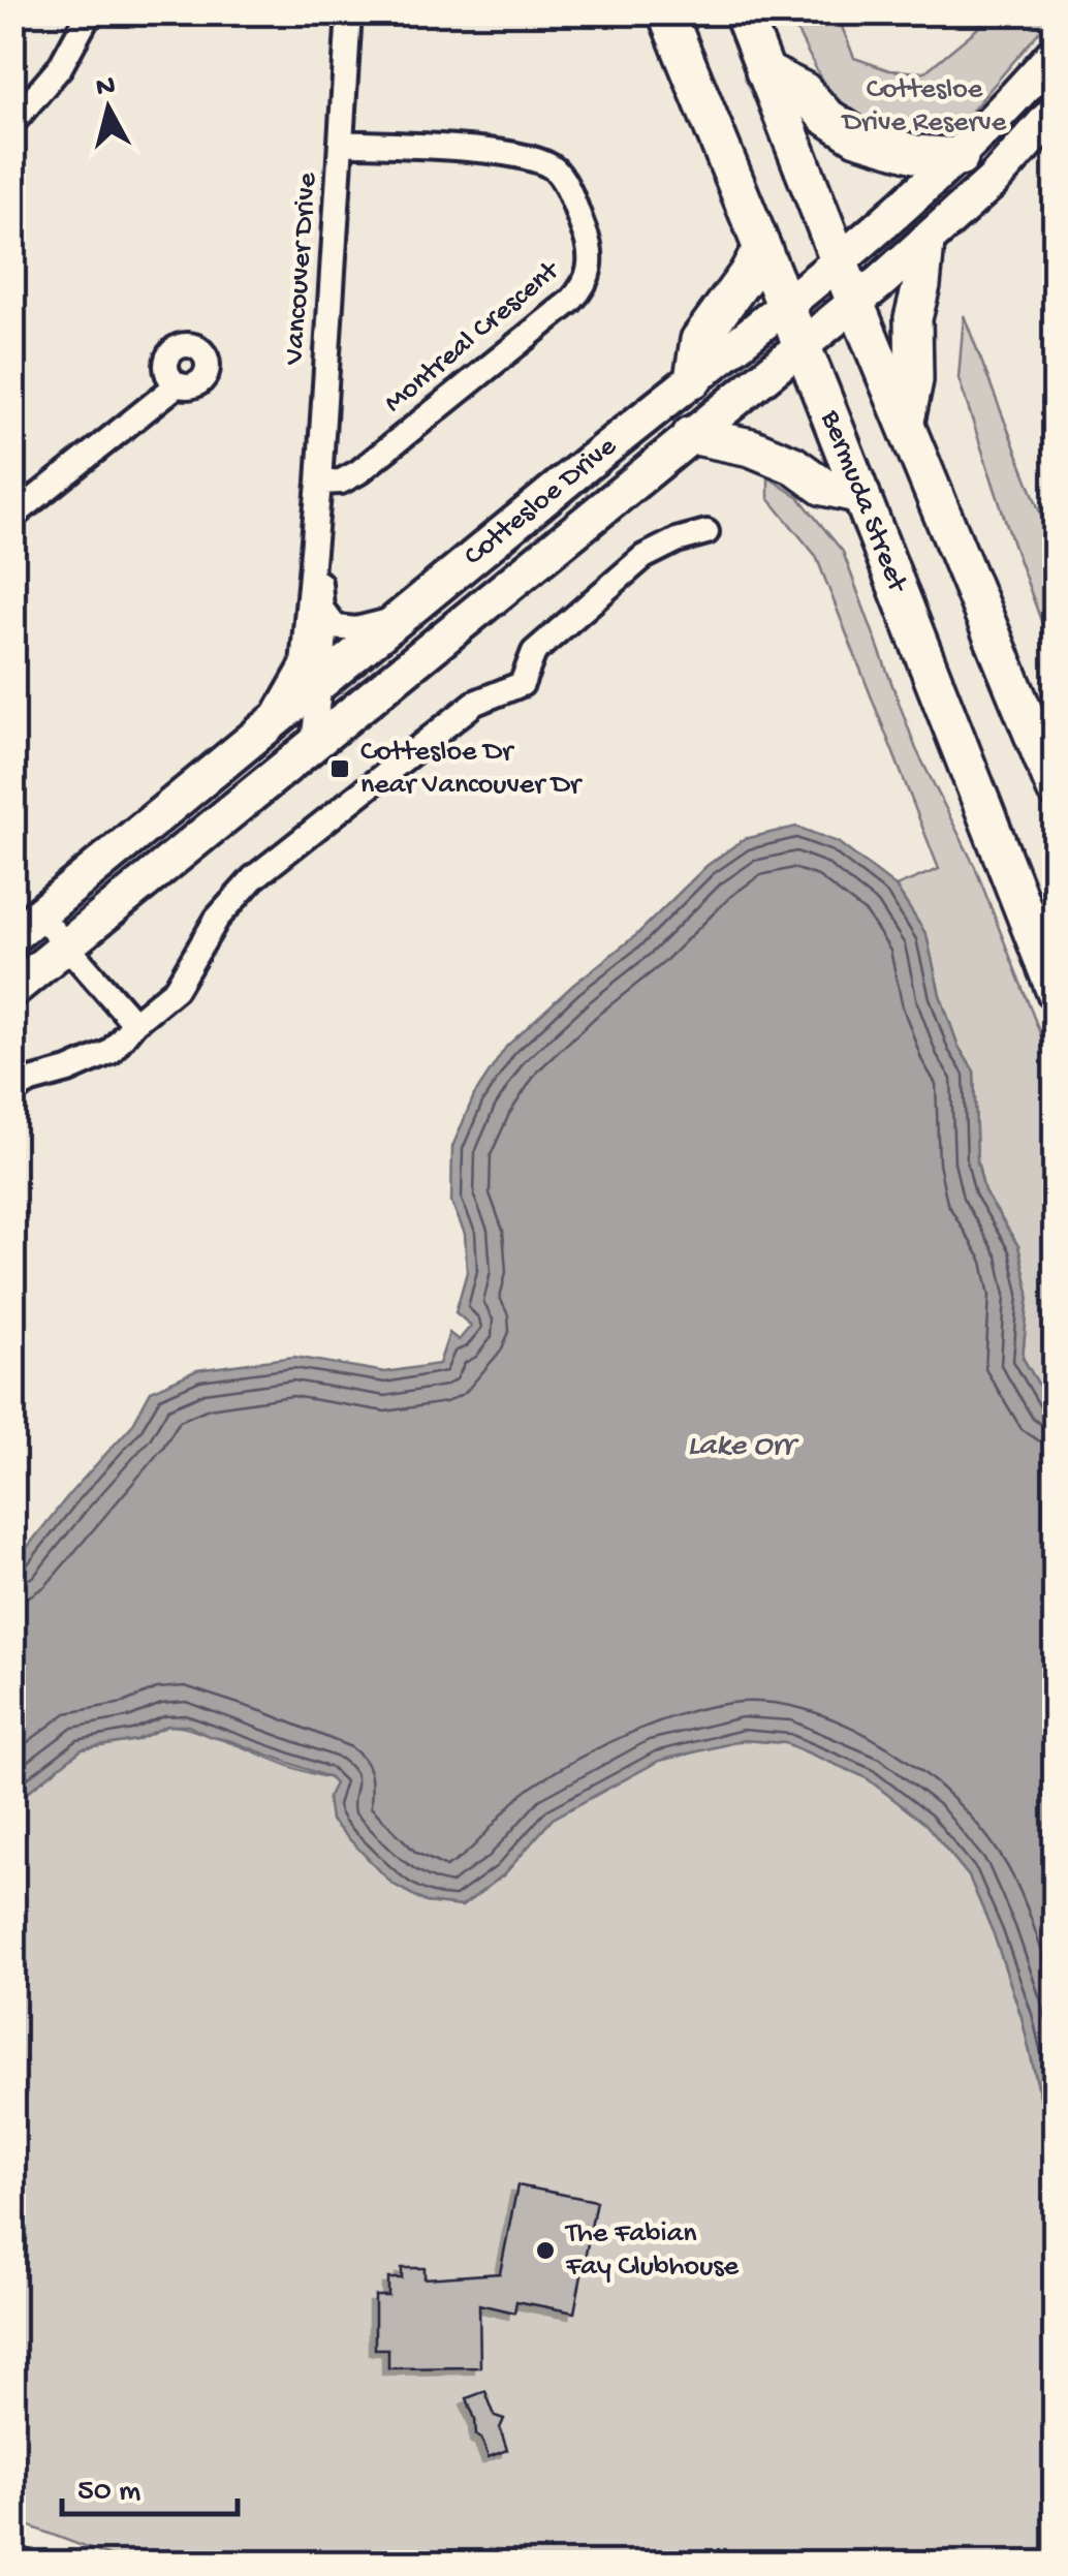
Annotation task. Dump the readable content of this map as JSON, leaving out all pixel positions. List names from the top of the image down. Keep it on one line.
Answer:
{"streets":{"main road":["Bermuda Street","Cottesloe Drive"],"street":["Vancouver Drive","Montreal Crescent"]},"crossings":[["Vancouver Drive","Montreal Crescent"],["Vancouver Drive","Cottesloe Drive"],["Bermuda Street","Cottesloe Drive"]],"water":["Lake Orr"],"parks":["Cottesloe Drive Reserve"],"places":{"transit":["Cottesloe Dr near Vancouver Dr"],"other":["The Fabian Fay Clubhouse"]},"scale_bar":"50 m","north":"top"}
